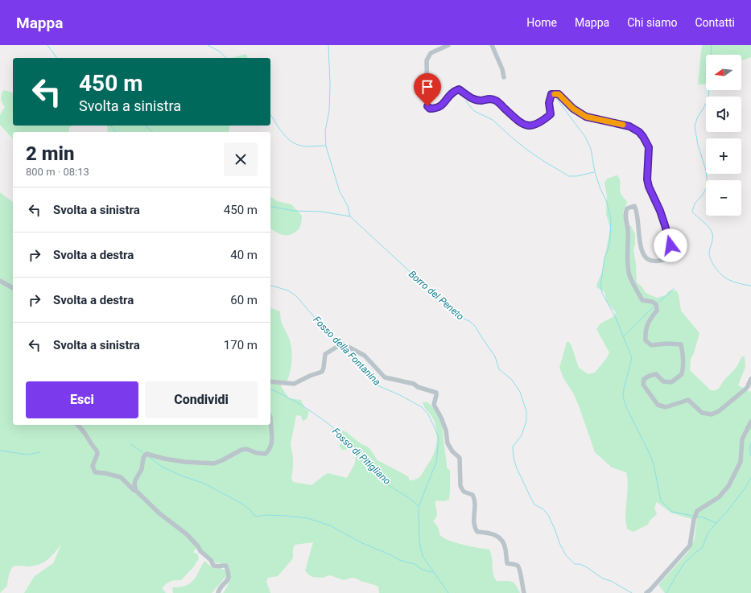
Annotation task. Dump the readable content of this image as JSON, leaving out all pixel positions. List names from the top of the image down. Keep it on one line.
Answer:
{"water":["Borro del Peneto","Fosso della Fontanina","Fosso di Pitigliano"],"north":"left","page":{"header":"Mappa","nav":["Home","Mappa","Chi siamo","Contatti"],"map_buttons":["+","−"],"turn":["450 m","Svolta a sinistra"],"heading":["2 min","800 m · 08:13"],"list":[{"name":"Svolta a sinistra","value":"450 m"},{"name":"Svolta a destra","value":"40 m"},{"name":"Svolta a destra","value":"60 m"},{"name":"Svolta a sinistra","value":"170 m"}],"buttons":["Esci","Condividi"]}}
